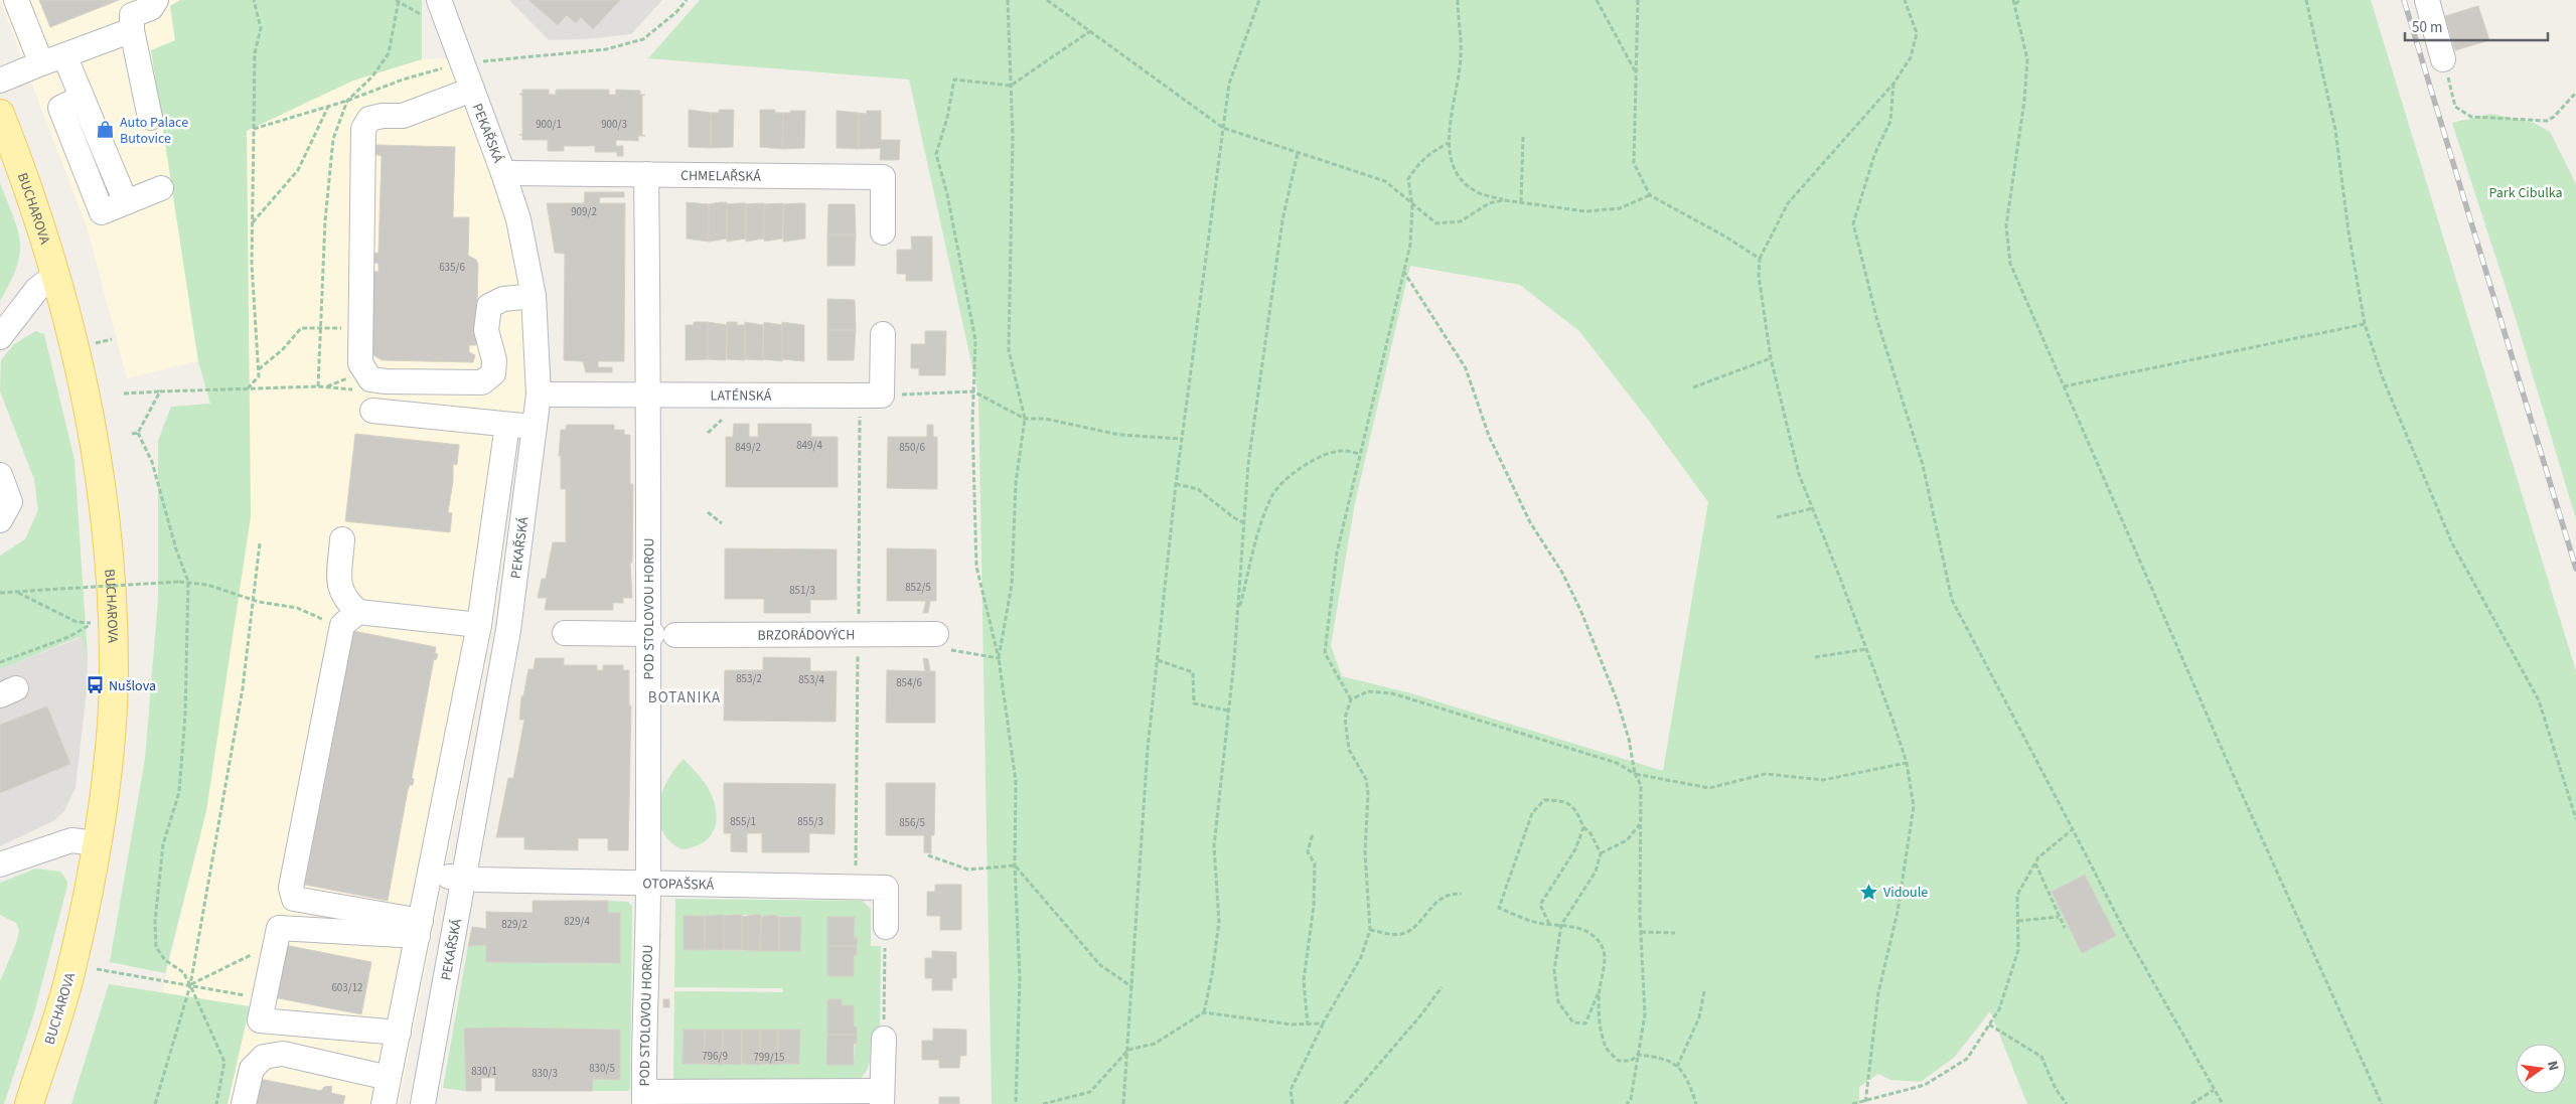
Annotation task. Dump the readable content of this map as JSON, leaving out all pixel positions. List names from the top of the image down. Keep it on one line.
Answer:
{"streets":{"main road":["BUCHAROVA"],"street":["PEKAŘSKÁ","CHMELAŘSKÁ","LATÉNSKÁ","POD STOLOVOU HOROU","BRZORÁDOVÝCH","OTOPAŠSKÁ"]},"crossings":[["PEKAŘSKÁ","CHMELAŘSKÁ"],["PEKAŘSKÁ","LATÉNSKÁ"],["PEKAŘSKÁ","OTOPAŠSKÁ"],["CHMELAŘSKÁ","POD STOLOVOU HOROU"],["LATÉNSKÁ","POD STOLOVOU HOROU"],["POD STOLOVOU HOROU","OTOPAŠSKÁ"]],"districts":["BOTANIKA"],"parks":["Park Cibulka"],"places":{"shop":["Auto Palace Butovice"],"bus stop":["Nušlova"],"place":["Vidoule"]},"house_numbers":["900/1","900/3","909/2","635/6","849/4","849/2","850/6","852/5","851/3","853/2","853/4","854/6","855/1","855/3","856/5","829/4","829/2","603/12","796/9","799/15","830/5","830/1","830/3"],"scale_bar":"50 m","north":"right"}
